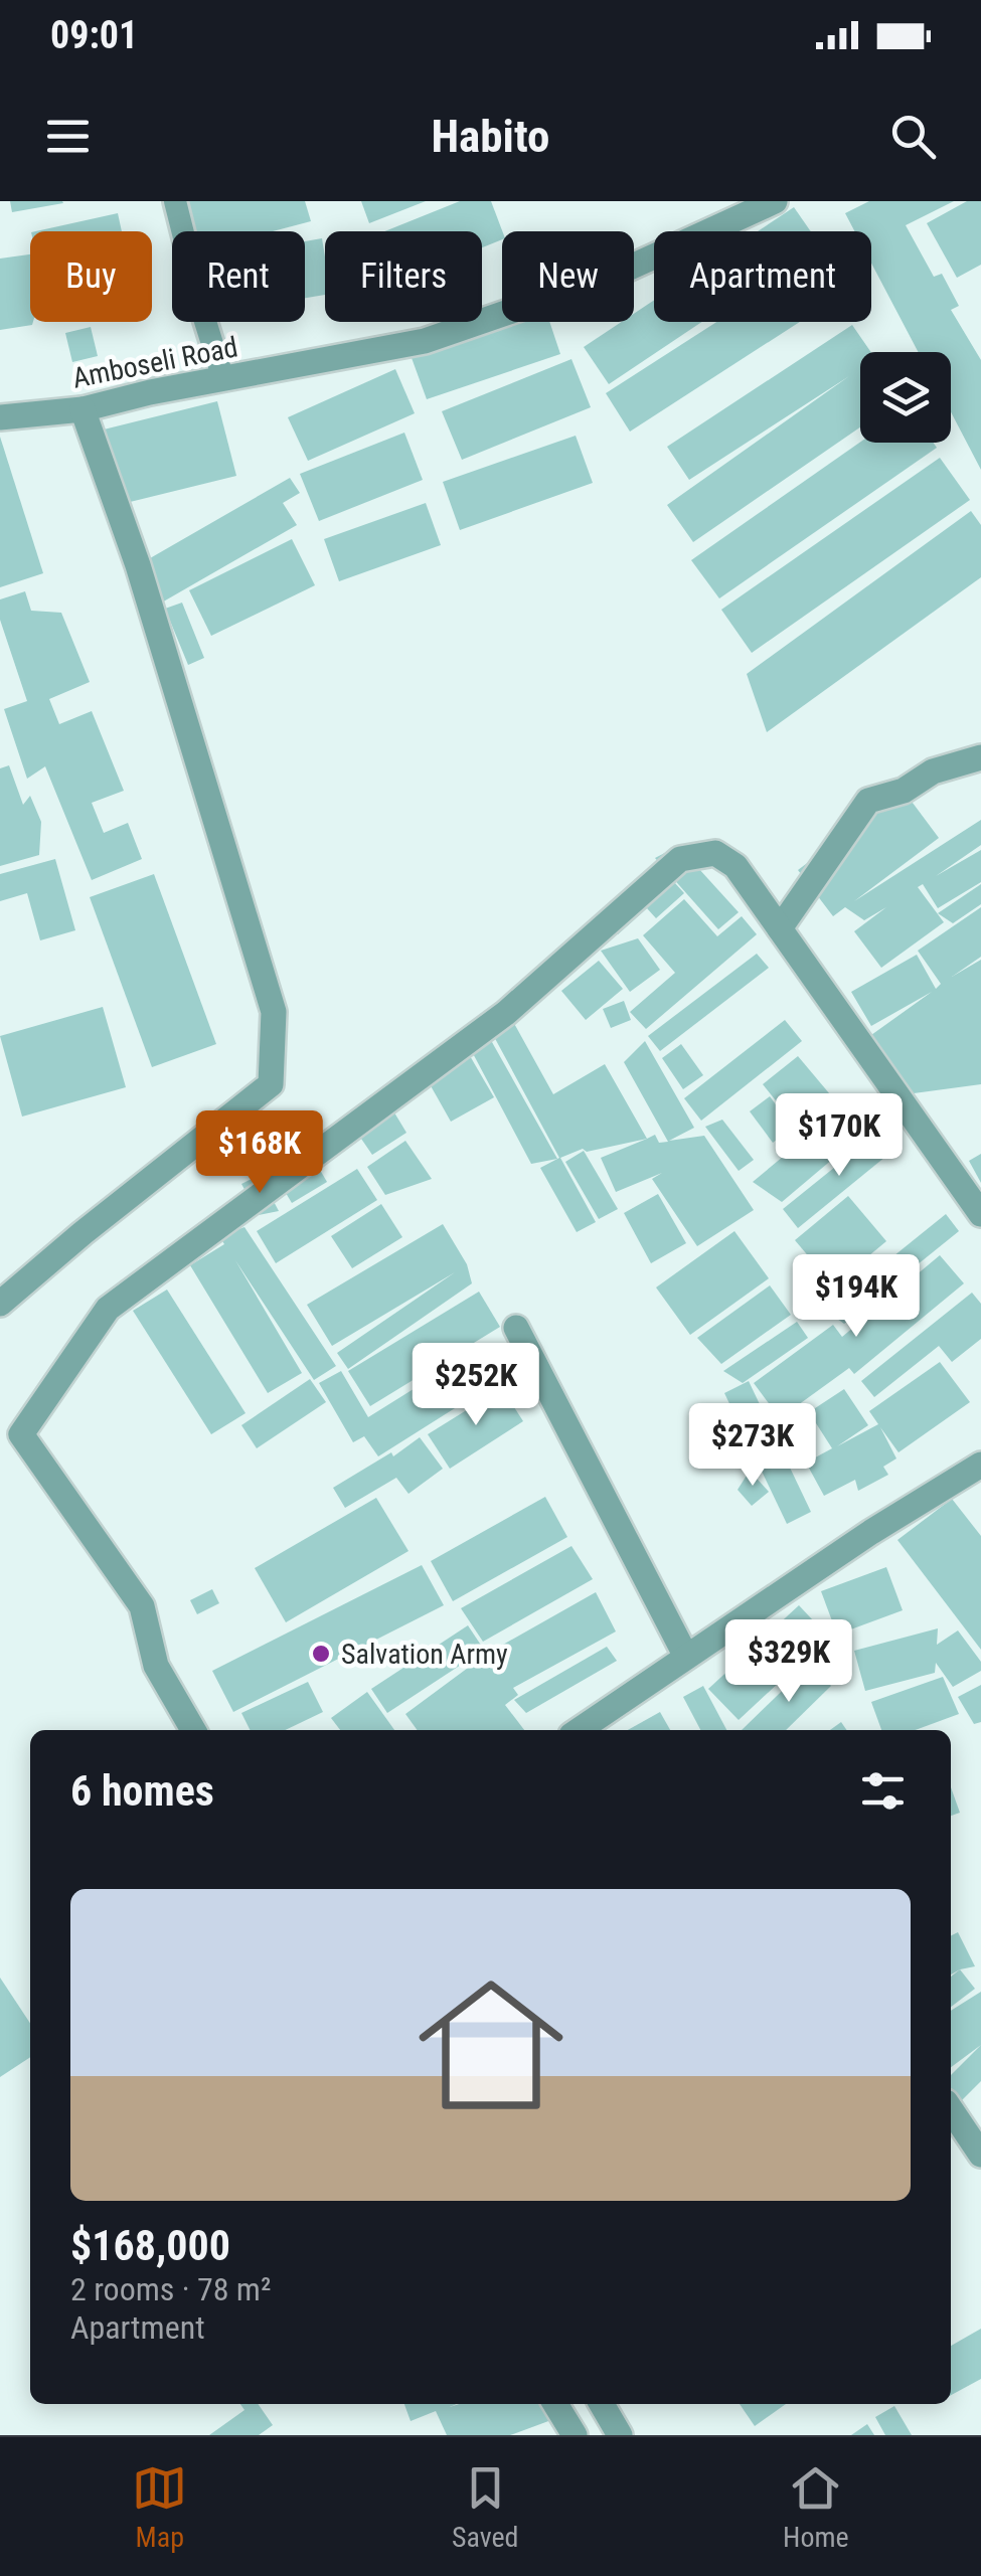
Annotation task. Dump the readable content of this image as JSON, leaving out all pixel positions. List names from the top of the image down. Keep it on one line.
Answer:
{"streets":{"street":["Amboseli Road"]},"places":["Salvation Army"],"page":{"status":"09:01","header":"Habito","chip":["Buy","Rent","Filters","New","Apartment"],"price":["$170K","$168K","$194K","$252K","$273K","$329K"],"heading":"6 homes","list":[{"name":"$168,000","note":"2 rooms · 78 m² · Apartment"}],"tabs":["Map","Saved","Home"]}}
